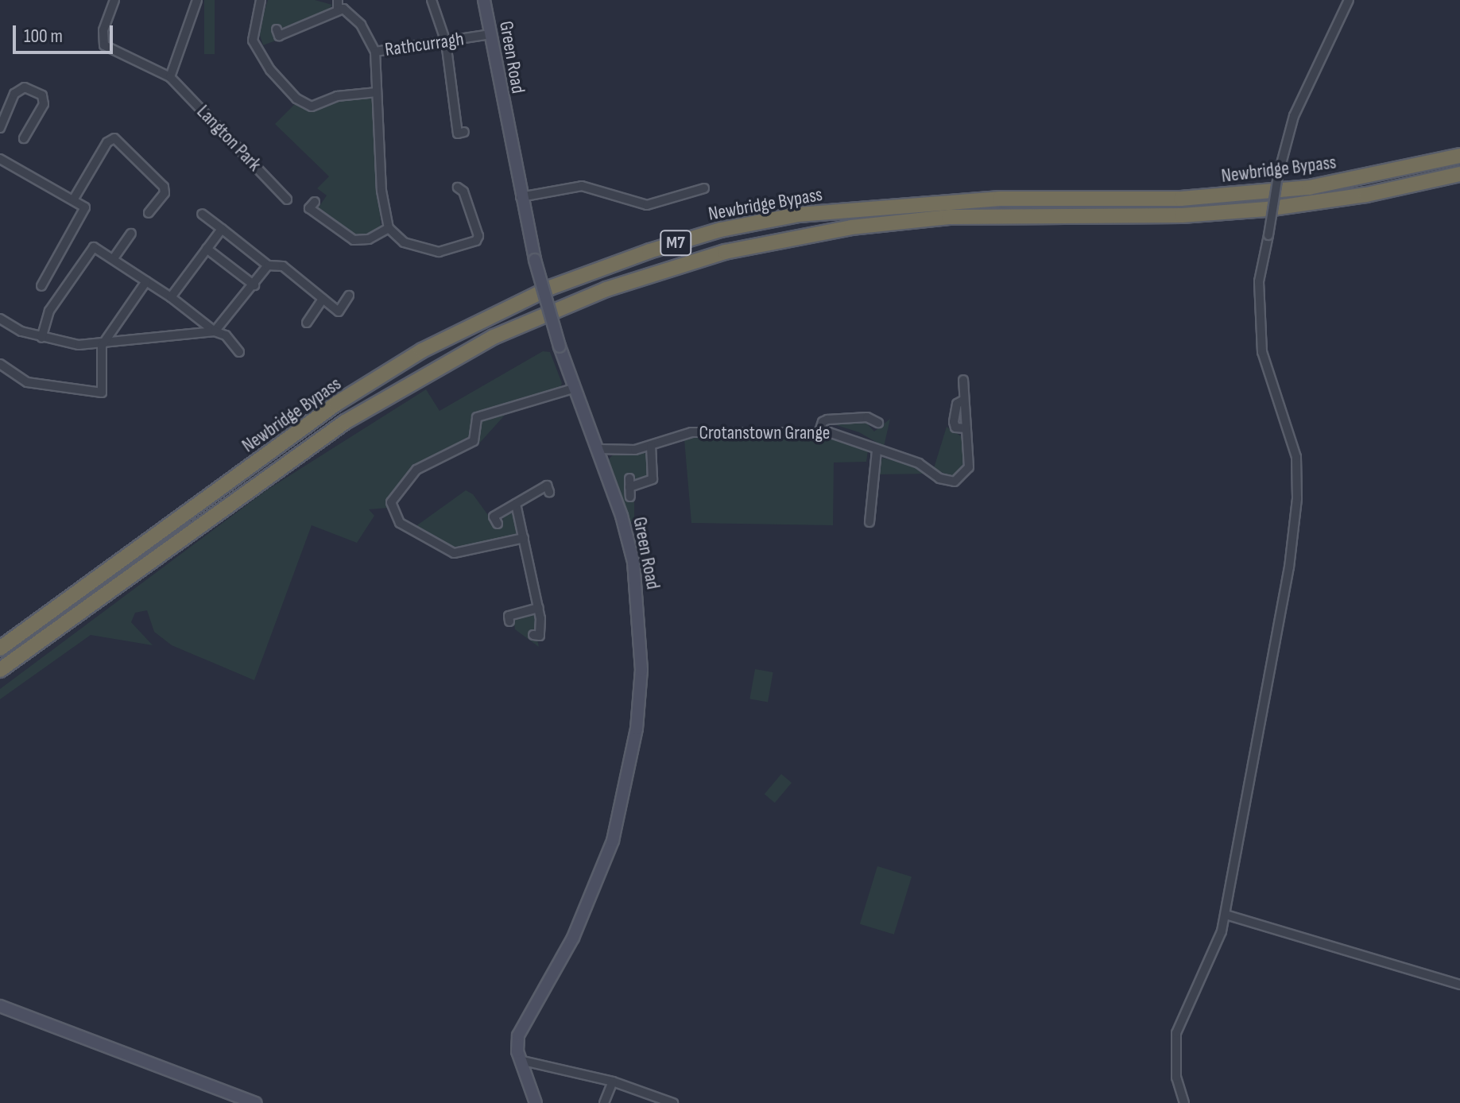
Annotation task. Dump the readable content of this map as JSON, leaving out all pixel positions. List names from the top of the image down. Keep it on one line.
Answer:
{"streets":{"highway":["Newbridge Bypass","M7"],"street":["Rathcurragh","Green Road","Langton Park","Crotanstown Grange"]},"crossings":[["Rathcurragh","Green Road"],["Green Road","Crotanstown Grange"]],"scale_bar":"100 m"}
